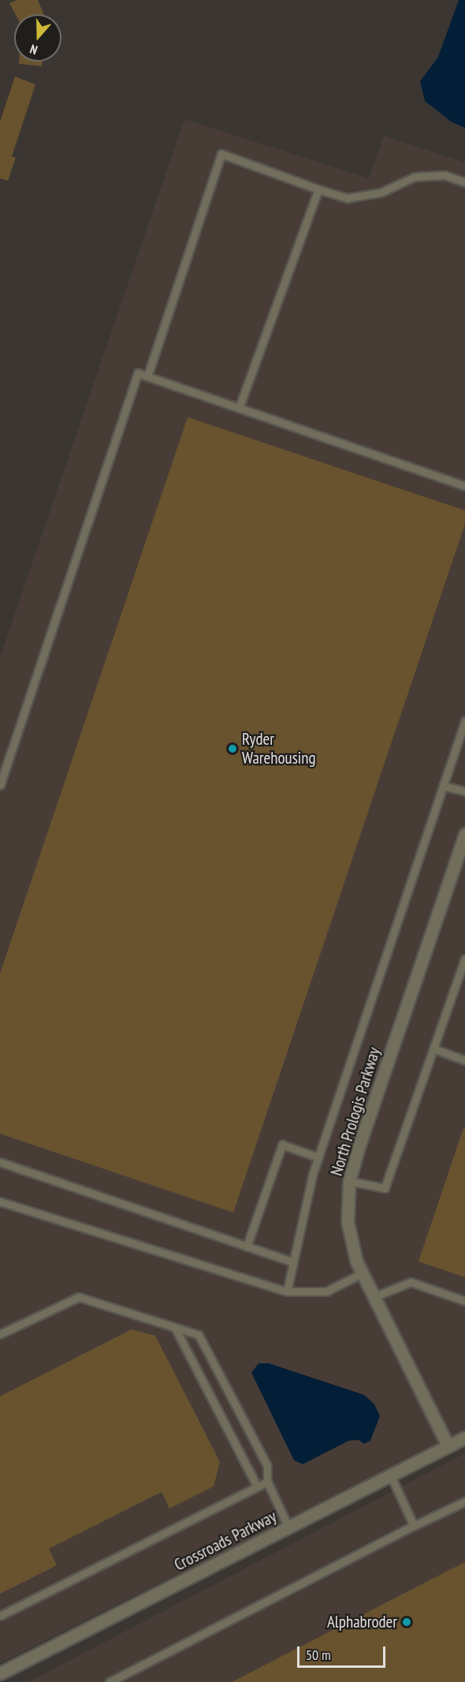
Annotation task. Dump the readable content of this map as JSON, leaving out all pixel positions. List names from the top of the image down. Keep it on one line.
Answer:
{"streets":{"street":["North Prologis Parkway","Crossroads Parkway"]},"crossings":[["North Prologis Parkway","Crossroads Parkway"]],"places":["Ryder Warehousing","Alphabroder"],"scale_bar":"50 m","north":"bottom"}
